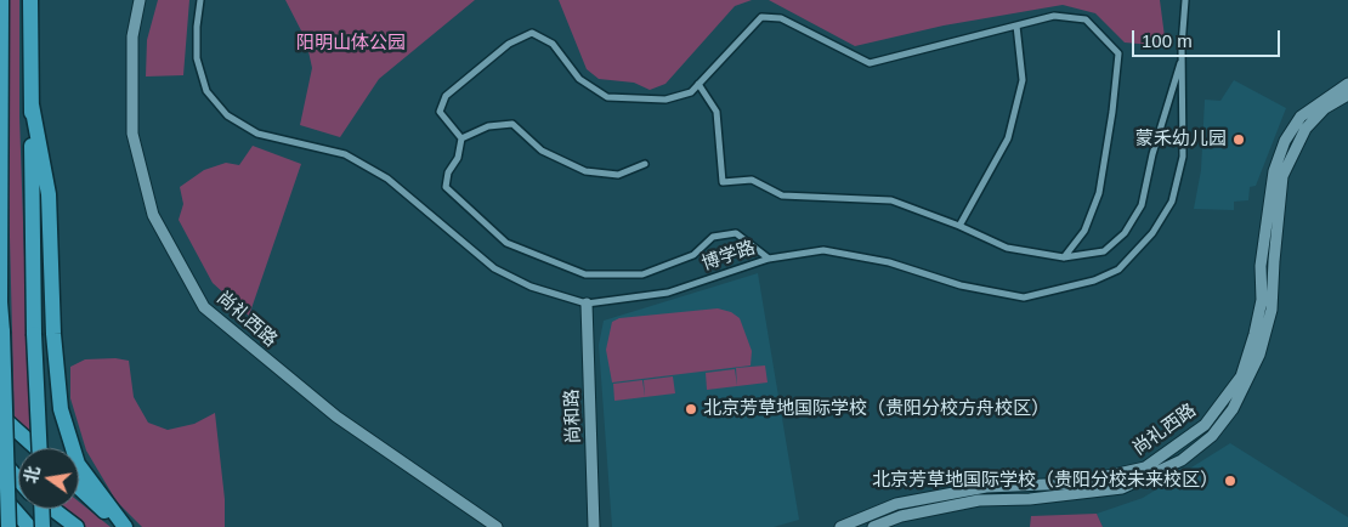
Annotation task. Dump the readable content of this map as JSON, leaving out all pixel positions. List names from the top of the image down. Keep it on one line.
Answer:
{"streets":{"street":["博学路","尚礼西路","尚和路"]},"crossings":[["博学路","尚和路"]],"parks":["阳明山体公园"],"places":["蒙禾幼儿园","北京芳草地国际学校（贵阳分校方舟校区）","北京芳草地国际学校（贵阳分校未来校区）"],"scale_bar":"100 m","north":"left"}
